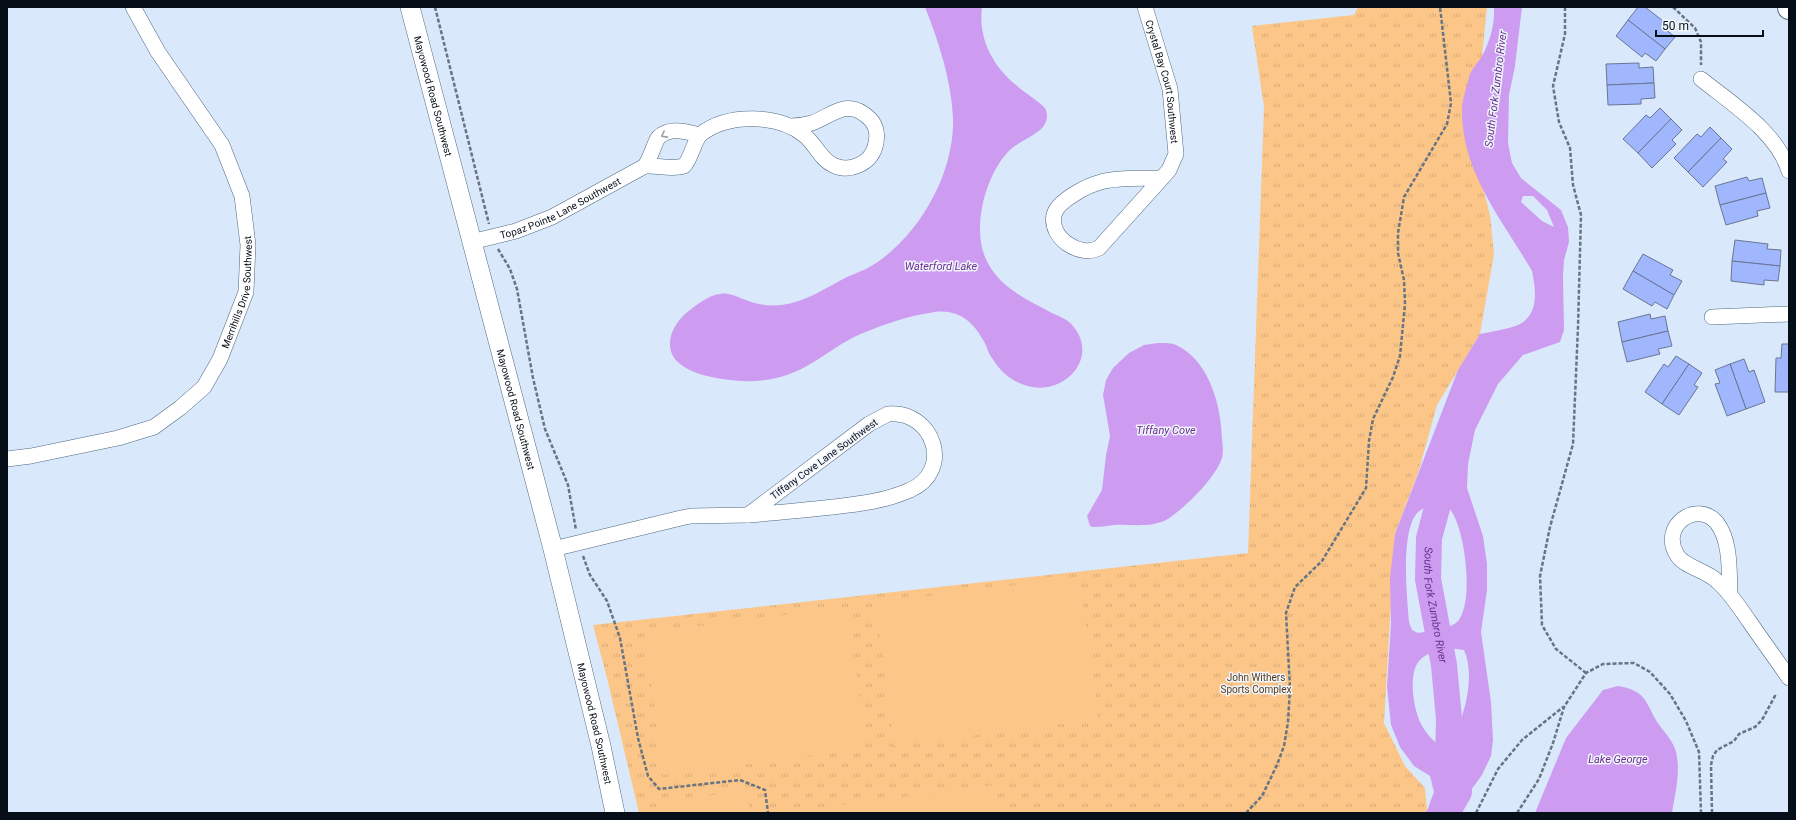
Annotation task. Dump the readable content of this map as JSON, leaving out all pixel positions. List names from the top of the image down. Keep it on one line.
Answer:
{"streets":{"street":["Crystal Bay Court Southwest","Mayowood Road Southwest","Topaz Pointe Lane Southwest","Merrihills Drive Southwest","Tiffany Cove Lane Southwest"]},"crossings":[["Mayowood Road Southwest","Topaz Pointe Lane Southwest"],["Mayowood Road Southwest","Tiffany Cove Lane Southwest"]],"water":["South Fork Zumbro River","Waterford Lake","Tiffany Cove","Lake George"],"parks":["John Withers Sports Complex"],"scale_bar":"50 m"}
